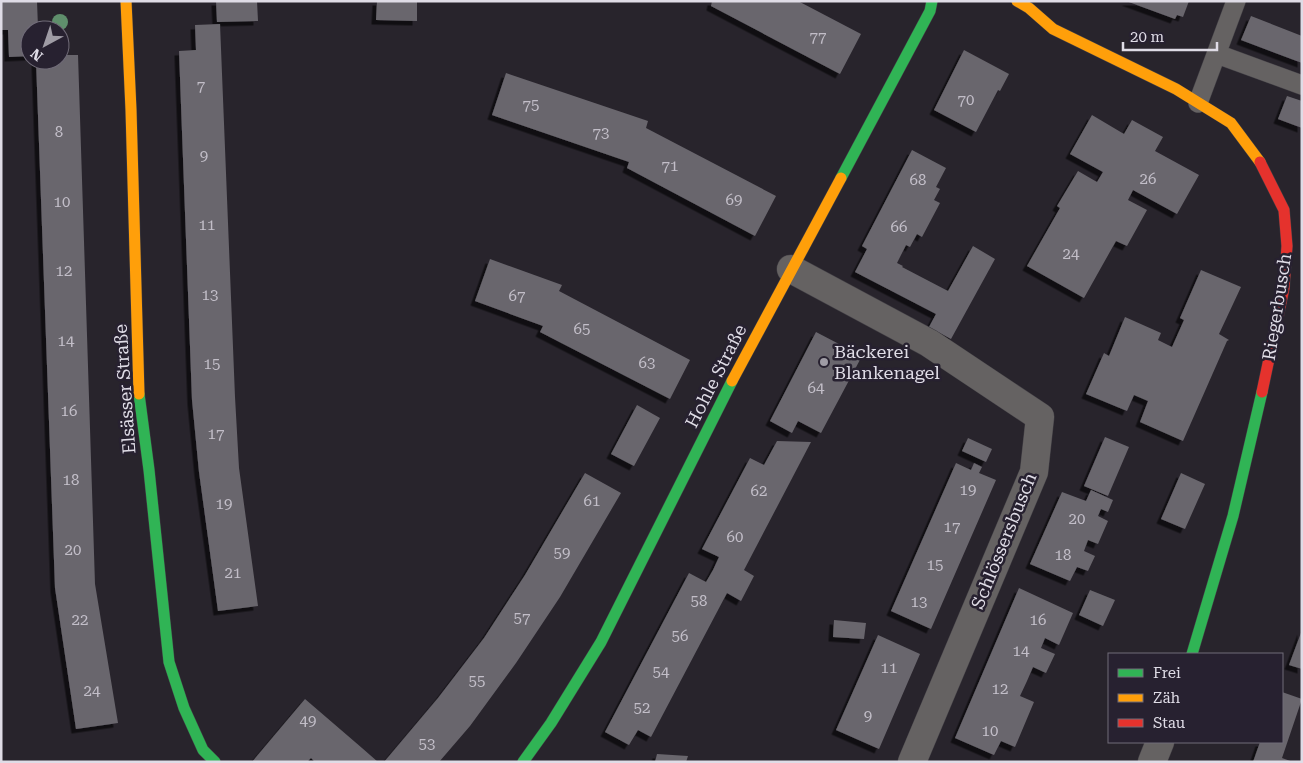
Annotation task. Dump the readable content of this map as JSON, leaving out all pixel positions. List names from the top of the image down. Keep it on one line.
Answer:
{"streets":{"street":["Riegerbusch","Hohle Straße","Elsässer Straße","Schlössersbusch"]},"crossings":[["Hohle Straße","Schlössersbusch"]],"places":["Bäckerei Blankenagel"],"house_numbers":["77","7","70","75","8","73","9","71","26","68","69","10","11","66","24","12","13","67","65","14","63","15","64","16","17","18","19","62","61","19","20","17","60","20","59","18","15","21","58","13","57","22","16","56","14","11","54","55","12","24","52","9","49","10","53"],"legend":["Frei","Zäh","Stau"],"scale_bar":"20 m","north":"bottom left"}
